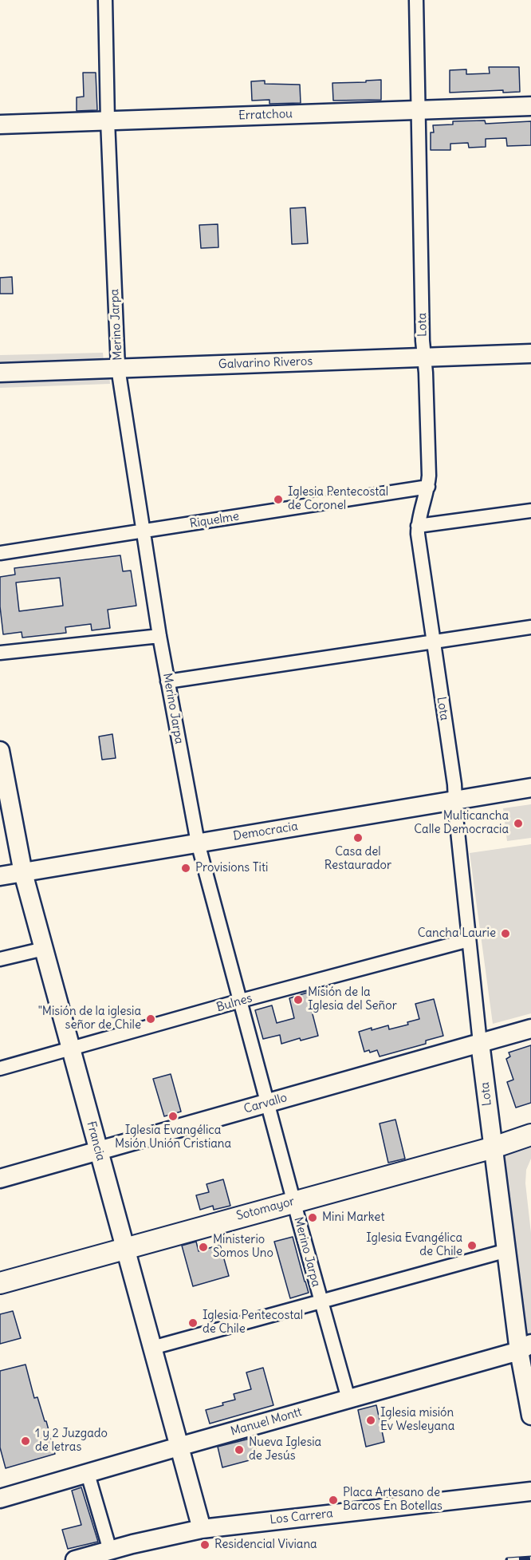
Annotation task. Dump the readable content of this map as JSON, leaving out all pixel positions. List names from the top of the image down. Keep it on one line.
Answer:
{"streets":{"main road":["Sotomayor"],"street":["Erratchou","Merino Jarpa","Lota","Galvarino Riveros","Riquelme","Democracia","Bulnes","Carvallo","Francia","Manuel Montt","Los Carrera"]},"crossings":[["Erratchou","Merino Jarpa"],["Erratchou","Lota"],["Merino Jarpa","Galvarino Riveros"],["Merino Jarpa","Riquelme"],["Merino Jarpa","Democracia"],["Merino Jarpa","Bulnes"],["Merino Jarpa","Carvallo"],["Merino Jarpa","Sotomayor"],["Merino Jarpa","Manuel Montt"],["Lota","Galvarino Riveros"],["Lota","Riquelme"],["Lota","Democracia"],["Lota","Bulnes"],["Lota","Carvallo"],["Lota","Sotomayor"],["Lota","Manuel Montt"],["Democracia","Francia"],["Bulnes","Francia"],["Carvallo","Francia"],["Francia","Sotomayor"],["Francia","Manuel Montt"],["Francia","Los Carrera"]],"places":["Iglesia Pentecostal de Coronel","Multicancha Calle Democracia","Casa del Restaurador","Provisions Titi","Cancha Laurie","Misión de la Iglesia del Señor","\"Misión de la iglesia señor de Chile","Iglesia Evangélica Msión Unión Cristiana","Mini Market","Iglesia Evangélica de Chile","Ministerio Somos Uno","Iglesia Pentecostal de Chile","Iglesia misión Ev Wesleyana","1 y 2 Juzgado de letras","Nueva Iglesia de Jesús","Placa Artesano de Barcos En Botellas","Residencial Viviana"]}
